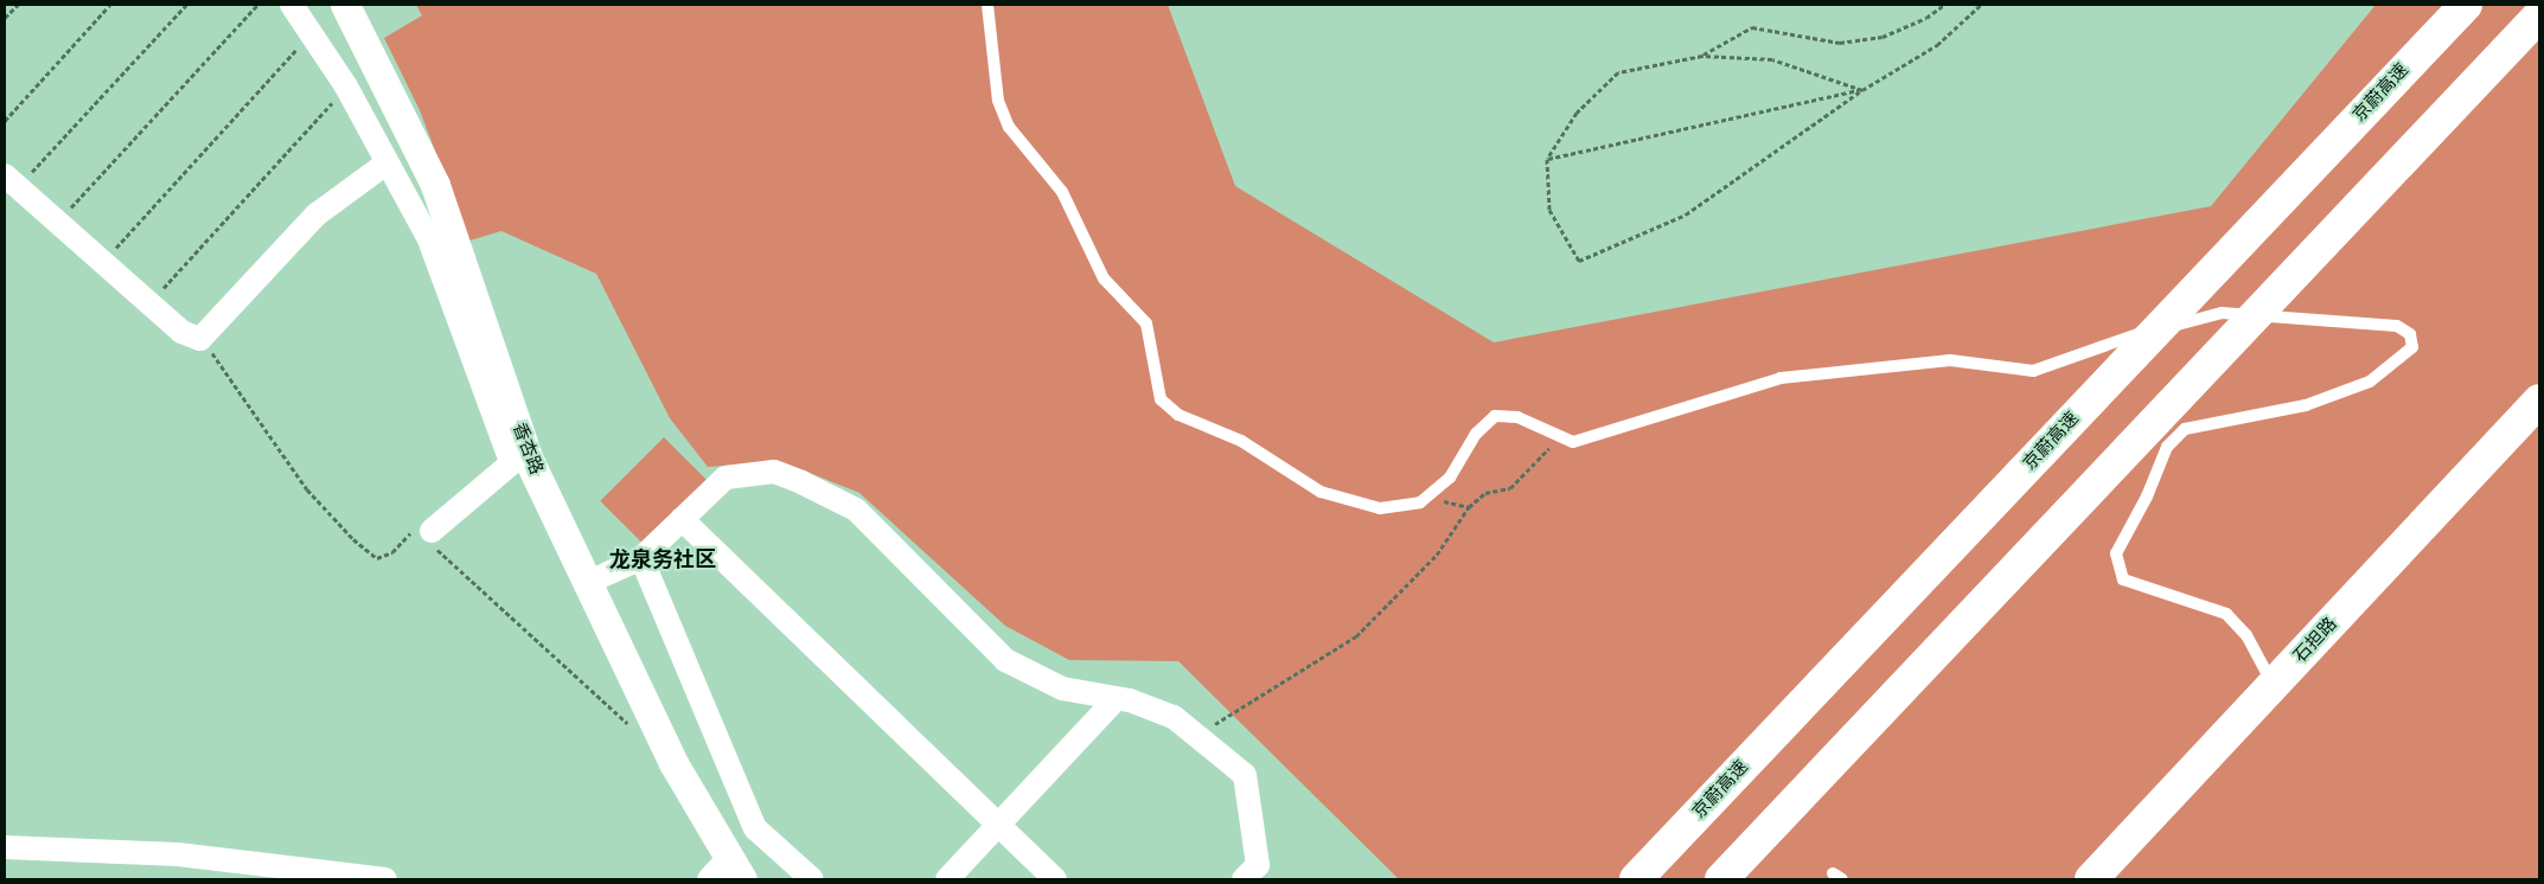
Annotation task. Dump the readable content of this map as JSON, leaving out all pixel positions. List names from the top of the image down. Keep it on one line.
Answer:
{"streets":{"main road":["京蔚高速","石担路"],"street":["香杏路"]},"districts":["龙泉务社区"]}
